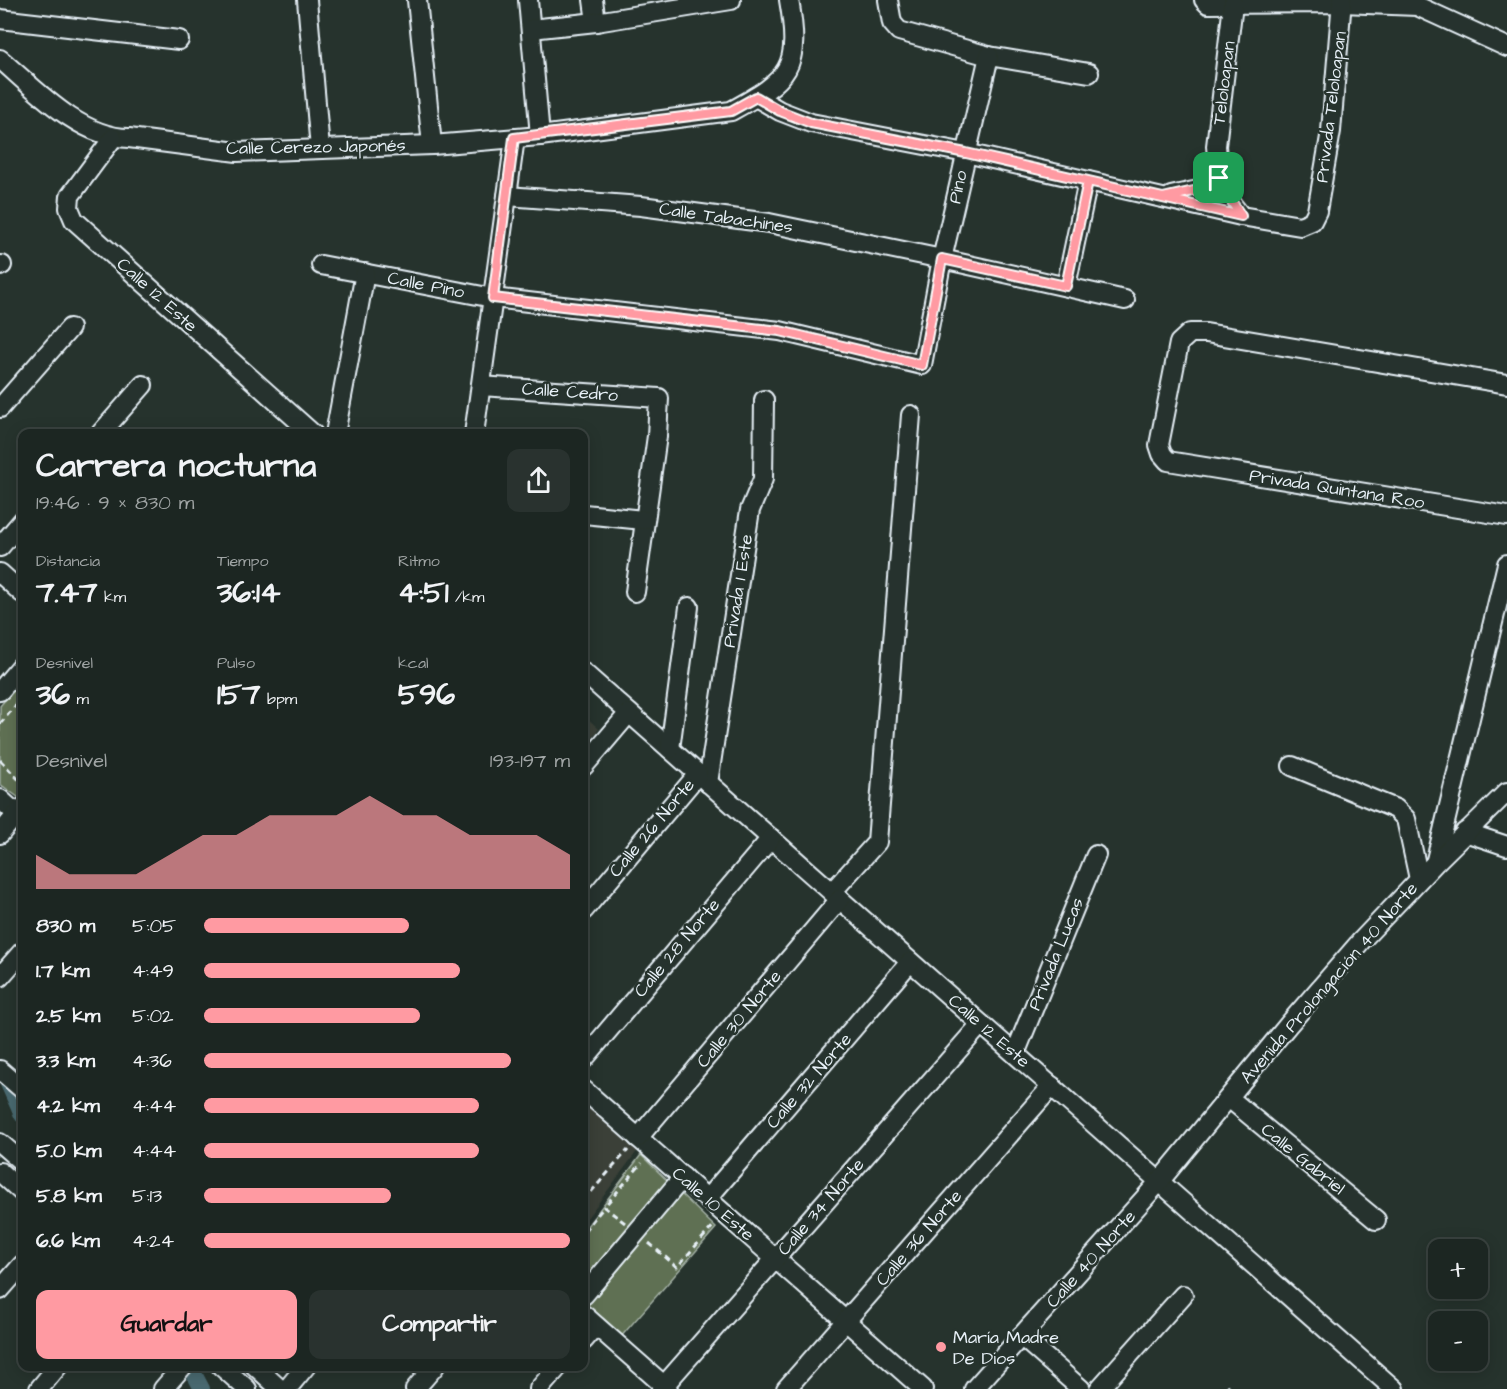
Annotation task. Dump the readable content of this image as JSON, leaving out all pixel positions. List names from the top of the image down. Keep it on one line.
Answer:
{"streets":{"street":["Teloloapan","Privada Teloloapan","Calle Cerezo Japonés","Pino","Calle Tabachines","Calle Pino","Calle 12 Este","Calle Cedro","Privada Quintana Roo","Privada 1 Este","Calle 26 Norte","Calle 28 Norte","Privada Lucas","Avenida Prolongación 40 Norte","Calle 30 Norte","Calle 32 Norte","Calle Gabriel","Calle 10 Este","Calle 34 Norte","Calle 36 Norte","Calle 40 Norte"]},"crossings":[["Teloloapan","Privada Teloloapan"],["Calle Cerezo Japonés","Pino"],["Calle Cerezo Japonés","Calle 12 Este"],["Pino","Calle Tabachines"],["Pino","Calle Pino"],["Calle Tabachines","Calle Pino"],["Calle 12 Este","Privada 1 Este"],["Calle 12 Este","Calle 26 Norte"],["Calle 12 Este","Calle 28 Norte"],["Calle 12 Este","Privada Lucas"],["Calle 12 Este","Avenida Prolongación 40 Norte"],["Calle 12 Este","Calle 30 Norte"],["Calle 12 Este","Calle 32 Norte"],["Calle 12 Este","Calle 34 Norte"],["Calle 12 Este","Calle 36 Norte"],["Calle 12 Este","Calle 40 Norte"],["Privada 1 Este","Calle 26 Norte"],["Avenida Prolongación 40 Norte","Calle Gabriel"],["Avenida Prolongación 40 Norte","Calle 40 Norte"],["Calle 30 Norte","Calle 10 Este"],["Calle 32 Norte","Calle 10 Este"],["Calle 10 Este","Calle 34 Norte"],["Calle 10 Este","Calle 36 Norte"]],"places":["María Madre De Dios"],"page":{"heading":["Carrera nocturna","19:46 · 9 × 830 m"],"stats":[["Distancia","7.47 km"],["Tiempo","36:14"],["Ritmo","4:51 /km"],["Desnivel","36 m"],["Pulso","157 bpm"],["kcal","596"]],"chart":["Desnivel","193–197 m"],"list":[{"name":"830 m","note":"5:05"},{"name":"1.7 km","note":"4:49"},{"name":"2.5 km","note":"5:02"},{"name":"3.3 km","note":"4:36"},{"name":"4.2 km","note":"4:44"},{"name":"5.0 km","note":"4:44"},{"name":"5.8 km","note":"5:13"},{"name":"6.6 km","note":"4:24"}],"map_buttons":["+","−"],"buttons":["Guardar","Compartir"]}}
